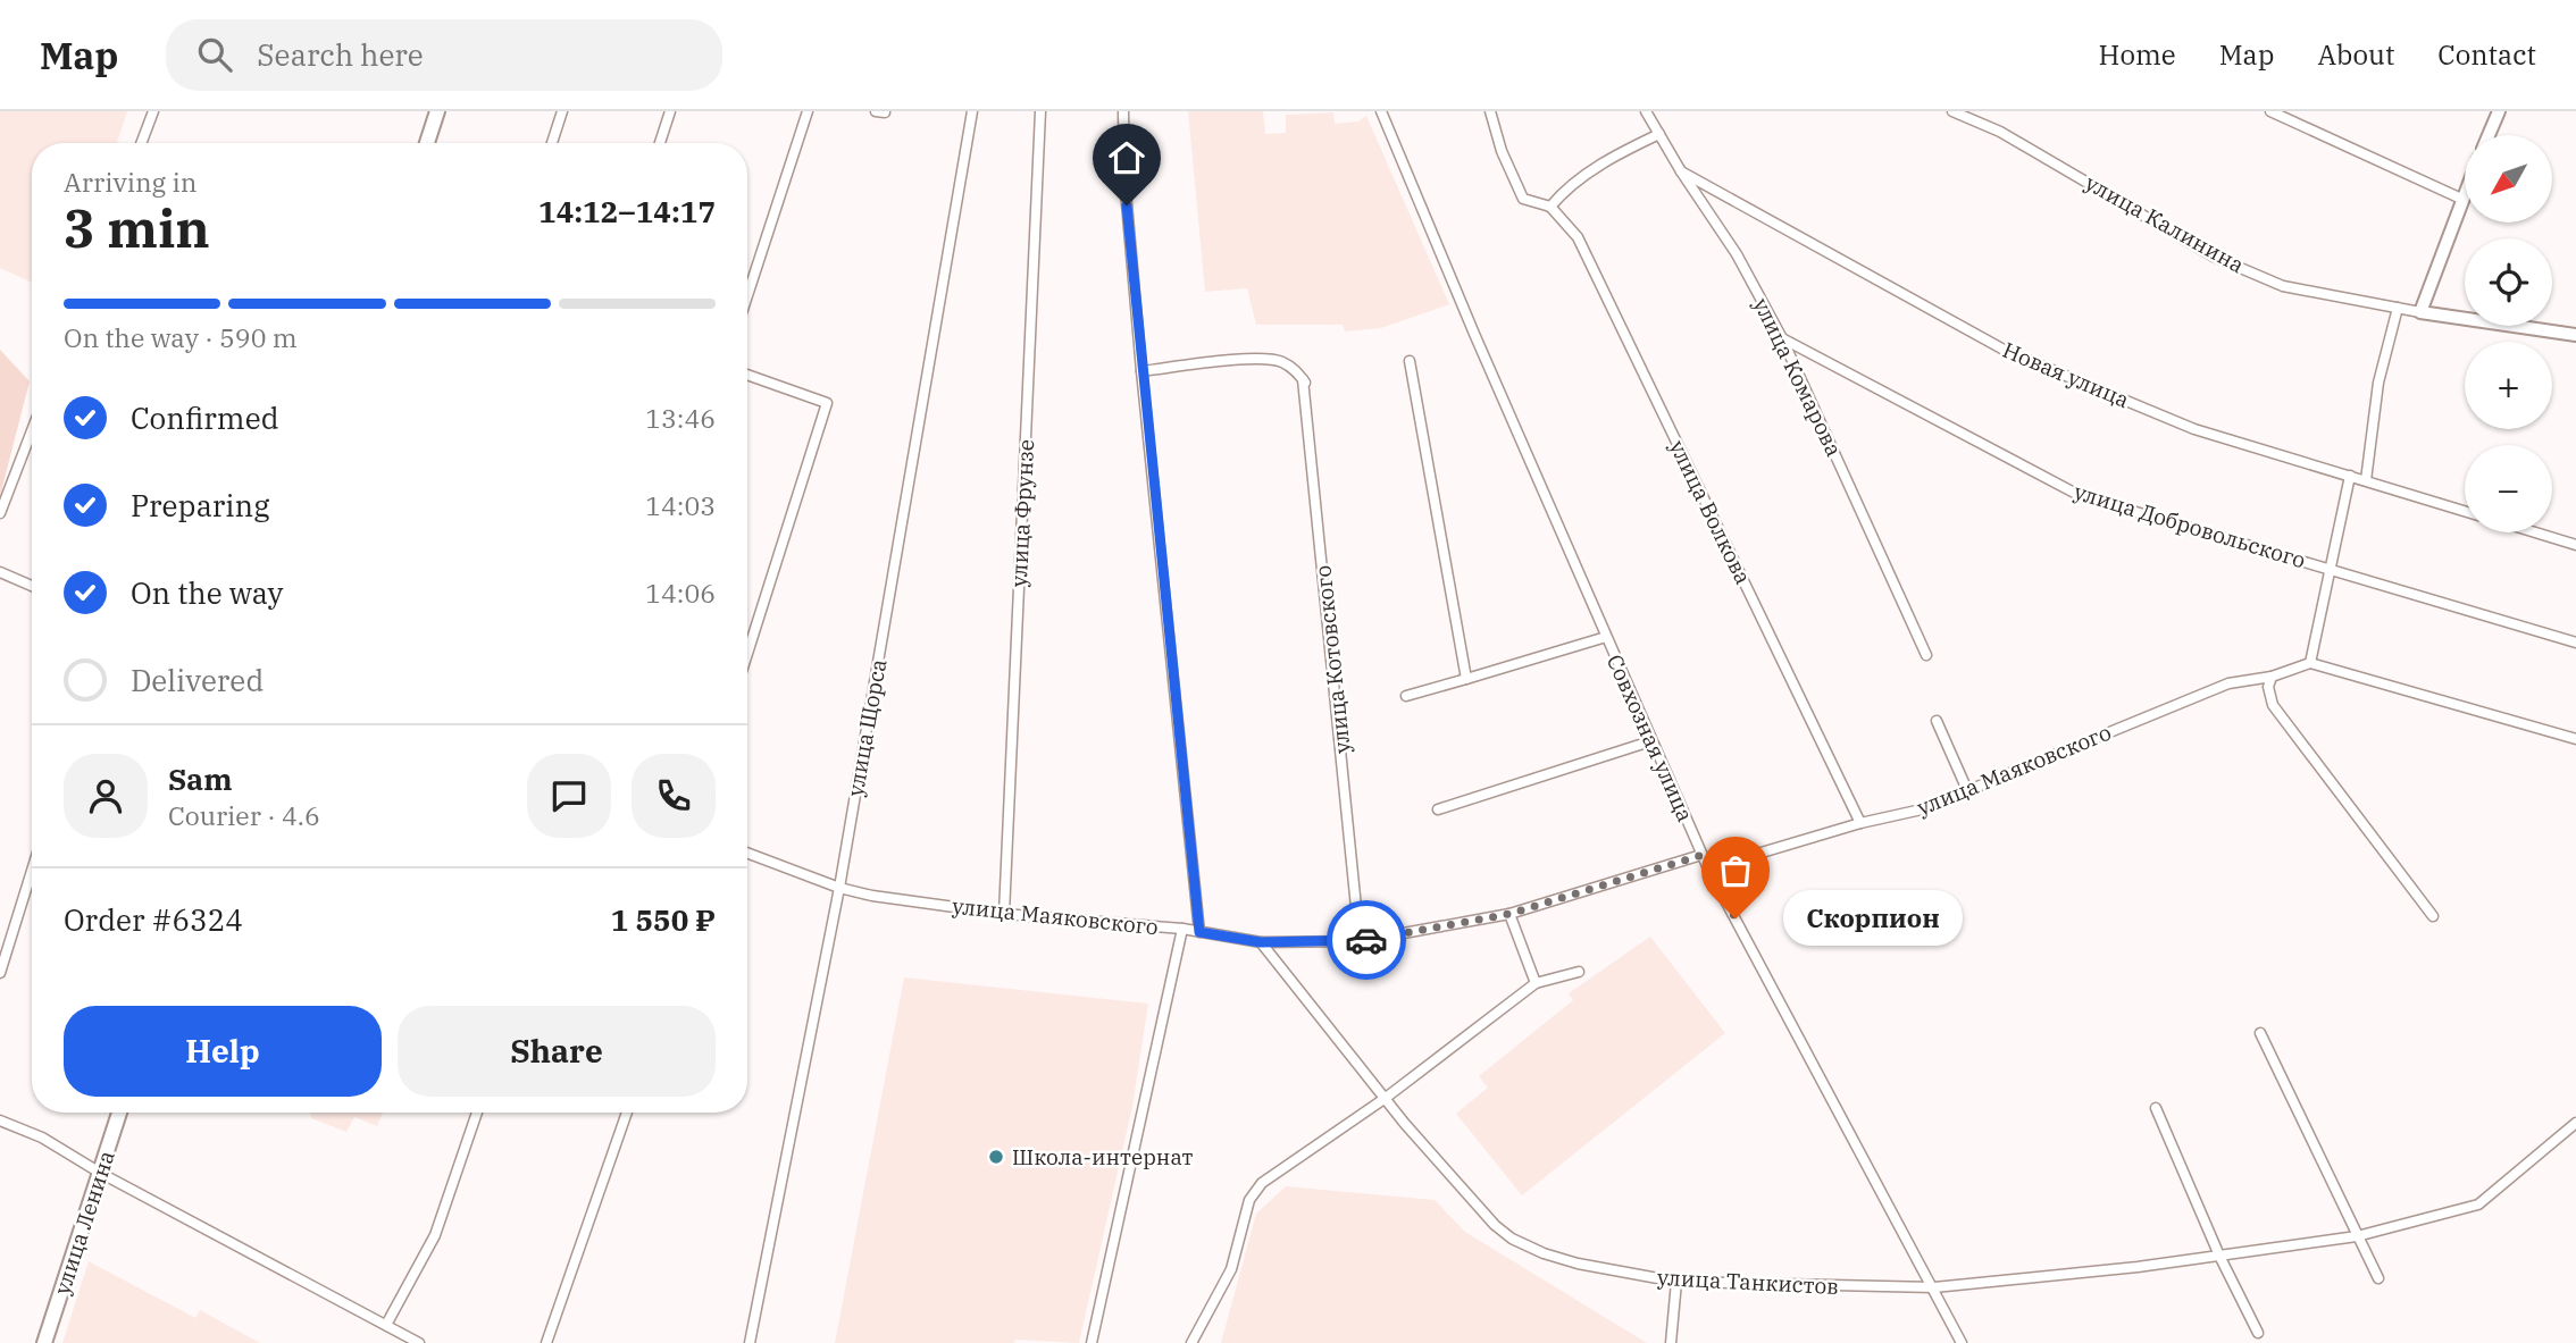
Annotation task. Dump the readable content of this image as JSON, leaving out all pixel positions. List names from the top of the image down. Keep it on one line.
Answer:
{"streets":{"main road":["улица Ленина"],"street":["улица Калинина","Новая улица","улица Комарова","улица Волкова","улица Фрунзе","улица Добровольского","улица Котовского","улица Щорса","Совхозная улица","улица Маяковского","улица Танкистов"]},"crossings":[["Новая улица","улица Комарова"],["улица Комарова","улица Добровольского"],["улица Волкова","улица Маяковского"],["улица Фрунзе","улица Маяковского"],["улица Котовского","улица Маяковского"],["улица Щорса","улица Маяковского"],["Совхозная улица","улица Маяковского"],["Совхозная улица","улица Танкистов"],["улица Маяковского","улица Танкистов"]],"places":["Скорпион","Школа-интернат"],"north":"bottom left","page":{"header":"Map","search":"Search here","nav":["Home","Map","About","Contact"],"map_buttons":["+","−"],"heading":["3 min","Arriving in","14:12–14:17"],"panel":["Sam","Courier · 4.6","Order #6324","1 550 ₽"],"bar":"On the way · 590 m","list":[["Confirmed","13:46"],["Preparing","14:03"],["On the way","14:06"],"Delivered"],"bubble":"Скорпион","buttons":["Help","Share"]}}
